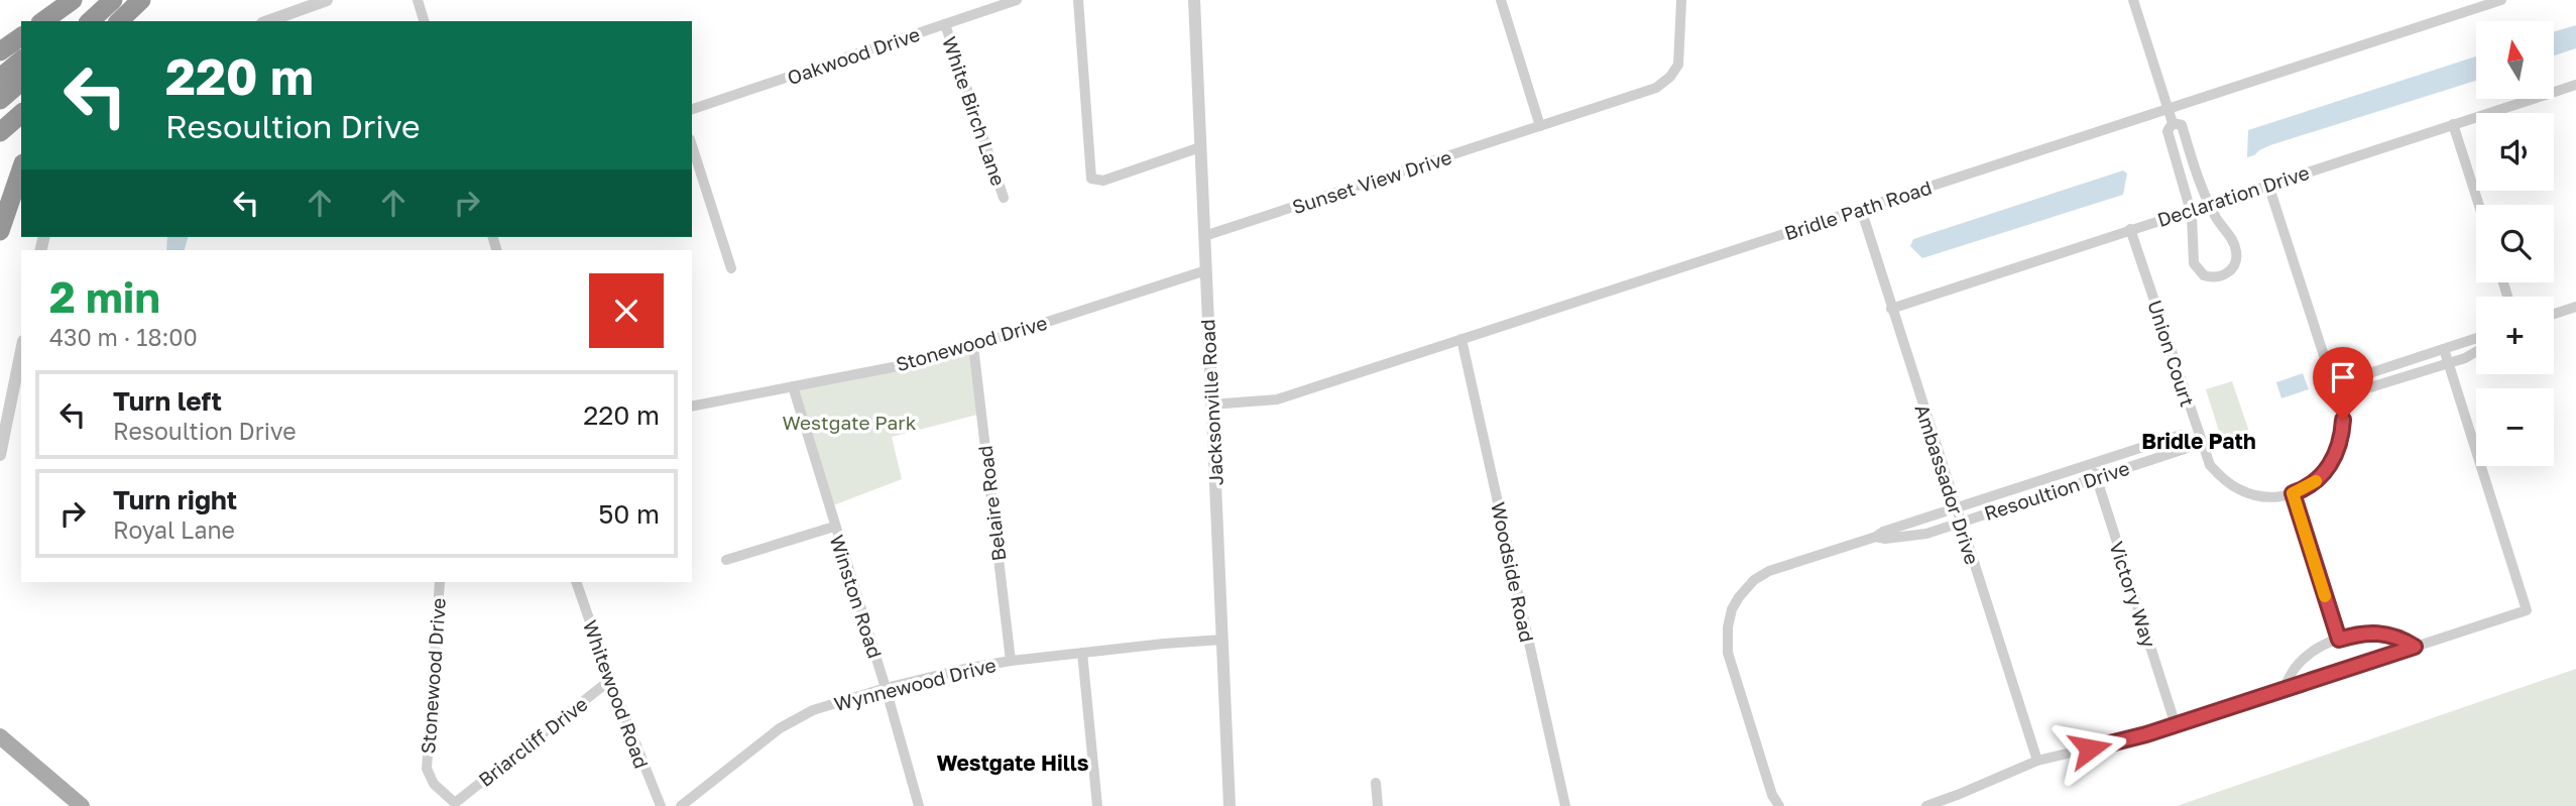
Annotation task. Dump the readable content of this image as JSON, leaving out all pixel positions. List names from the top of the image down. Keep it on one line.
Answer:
{"streets":{"street":["Oakwood Drive","White Birch Lane","Sunset View Drive","Declaration Drive","Bridle Path Road","Stonewood Drive","Union Court","Jacksonville Road","Ambassador Drive","Resoultion Drive","Belaire Road","Woodside Road","Victory Way","Winston Road","Wynnewood Drive","Whitewood Road","Briarcliff Drive"]},"crossings":[["Oakwood Drive","White Birch Lane"],["Sunset View Drive","Jacksonville Road"],["Declaration Drive","Union Court"],["Declaration Drive","Ambassador Drive"],["Bridle Path Road","Jacksonville Road"],["Bridle Path Road","Ambassador Drive"],["Bridle Path Road","Woodside Road"],["Stonewood Drive","Jacksonville Road"],["Stonewood Drive","Belaire Road"],["Stonewood Drive","Winston Road"],["Stonewood Drive","Briarcliff Drive"],["Union Court","Resoultion Drive"],["Jacksonville Road","Wynnewood Drive"],["Ambassador Drive","Resoultion Drive"],["Resoultion Drive","Victory Way"],["Belaire Road","Wynnewood Drive"],["Winston Road","Wynnewood Drive"],["Whitewood Road","Briarcliff Drive"]],"districts":["Bridle Path","Westgate Hills"],"parks":["Westgate Park"],"north":"top","page":{"map_buttons":["+","−"],"turn":["220 m","Resoultion Drive"],"heading":["2 min","430 m · 18:00"],"list":[{"name":"Turn left","note":"Resoultion Drive","value":"220 m"},{"name":"Turn right","note":"Royal Lane","value":"50 m"}]}}
